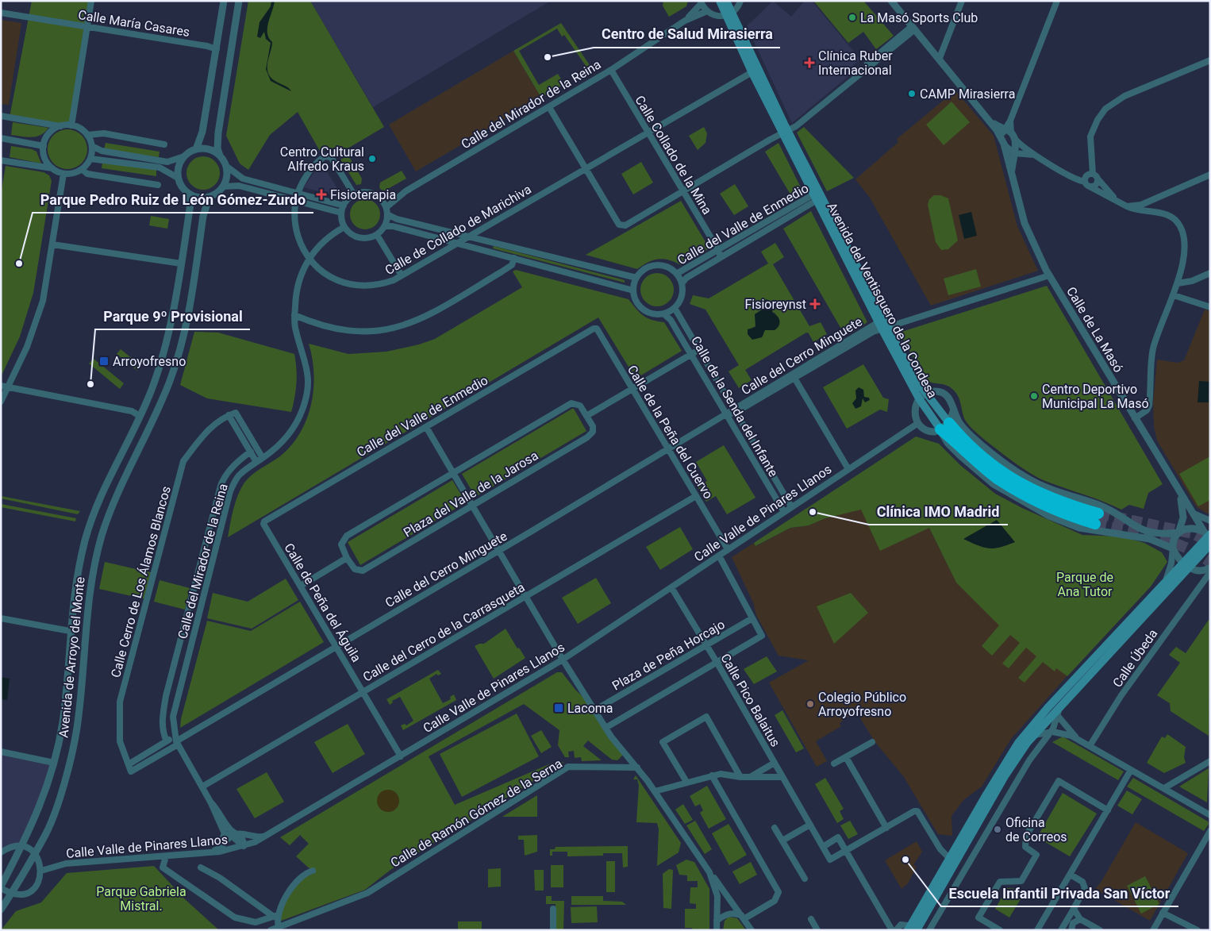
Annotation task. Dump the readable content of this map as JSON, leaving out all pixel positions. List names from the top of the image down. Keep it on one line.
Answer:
{"streets":{"main road":["Avenida del Ventisquero de la Condesa"],"street":["Calle María Casares","Calle del Mirador de la Reina","Calle Collado de la Mina","Calle del Valle de Enmedio","Calle de Collado de Marichiva","Calle de La Masó","Calle del Cerro Minguete","Calle de la Senda del Infante","Calle de la Peña del Cuervo","Plaza del Valle de la Jarosa","Calle Valle de Pinares Llanos","Calle Cerro de Los Álamos Blancos","Calle de Peña del Águila","Calle del Cerro de la Carrasqueta","Plaza de Peña Horcajo","Avenida de Arroyo del Monte","Calle Úbeda","Calle Pico Balaitus","Calle de Ramón Gómez de la Serna"]},"crossings":[["Calle del Mirador de la Reina","Calle Collado de la Mina"],["Calle del Mirador de la Reina","Calle de Collado de Marichiva"],["Calle del Mirador de la Reina","Calle del Cerro Minguete"],["Calle Collado de la Mina","Calle del Valle de Enmedio"],["Calle Collado de la Mina","Calle de Collado de Marichiva"],["Calle del Valle de Enmedio","Avenida del Ventisquero de la Condesa"],["Calle del Valle de Enmedio","Calle de la Senda del Infante"],["Calle del Valle de Enmedio","Calle de la Peña del Cuervo"],["Calle del Valle de Enmedio","Calle de Peña del Águila"],["Calle de Collado de Marichiva","Avenida del Ventisquero de la Condesa"],["Avenida del Ventisquero de la Condesa","Calle de La Masó"],["Avenida del Ventisquero de la Condesa","Calle del Cerro Minguete"],["Calle de La Masó","Calle del Cerro Minguete"],["Calle del Cerro Minguete","Calle de la Senda del Infante"],["Calle del Cerro Minguete","Calle de la Peña del Cuervo"],["Calle del Cerro Minguete","Calle Cerro de Los Álamos Blancos"],["Calle del Cerro Minguete","Calle de Peña del Águila"],["Calle de la Senda del Infante","Calle Valle de Pinares Llanos"],["Calle de la Peña del Cuervo","Calle Valle de Pinares Llanos"],["Calle de la Peña del Cuervo","Calle del Cerro de la Carrasqueta"],["Calle Valle de Pinares Llanos","Calle de Peña del Águila"],["Calle Valle de Pinares Llanos","Calle Pico Balaitus"],["Calle de Peña del Águila","Calle del Cerro de la Carrasqueta"],["Plaza de Peña Horcajo","Calle Pico Balaitus"]],"parks":["Parque de Ana Tutor","Parque Gabriela Mistral."],"places":{"other":["La Masó Sports Club","Centro de Salud Mirasierra","CAMP Mirasierra","Centro Cultural Alfredo Kraus","Parque Pedro Ruiz de León Gómez-Zurdo","Parque 9º Provisional","Centro Deportivo Municipal La Masó","Clínica IMO Madrid","Colegio Público Arroyofresno","Oficina de Correos","Escuela Infantil Privada San Víctor"],"health":["Clínica Ruber Internacional","Fisioterapia","Fisioreynst"],"transit":["Arroyofresno","Lacoma"]}}
